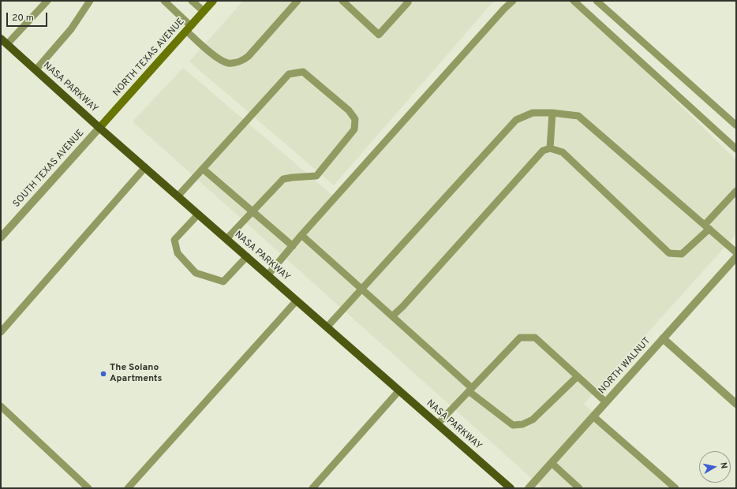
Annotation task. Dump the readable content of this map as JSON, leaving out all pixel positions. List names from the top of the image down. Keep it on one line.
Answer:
{"streets":{"main road":["NASA PARKWAY"],"street":["NORTH TEXAS AVENUE","SOUTH TEXAS AVENUE","NORTH WALNUT"]},"crossings":[["NORTH TEXAS AVENUE","NASA PARKWAY"],["NORTH TEXAS AVENUE","SOUTH TEXAS AVENUE"],["NASA PARKWAY","SOUTH TEXAS AVENUE"]],"places":["The Solano Apartments"],"scale_bar":"20 m","north":"right"}
